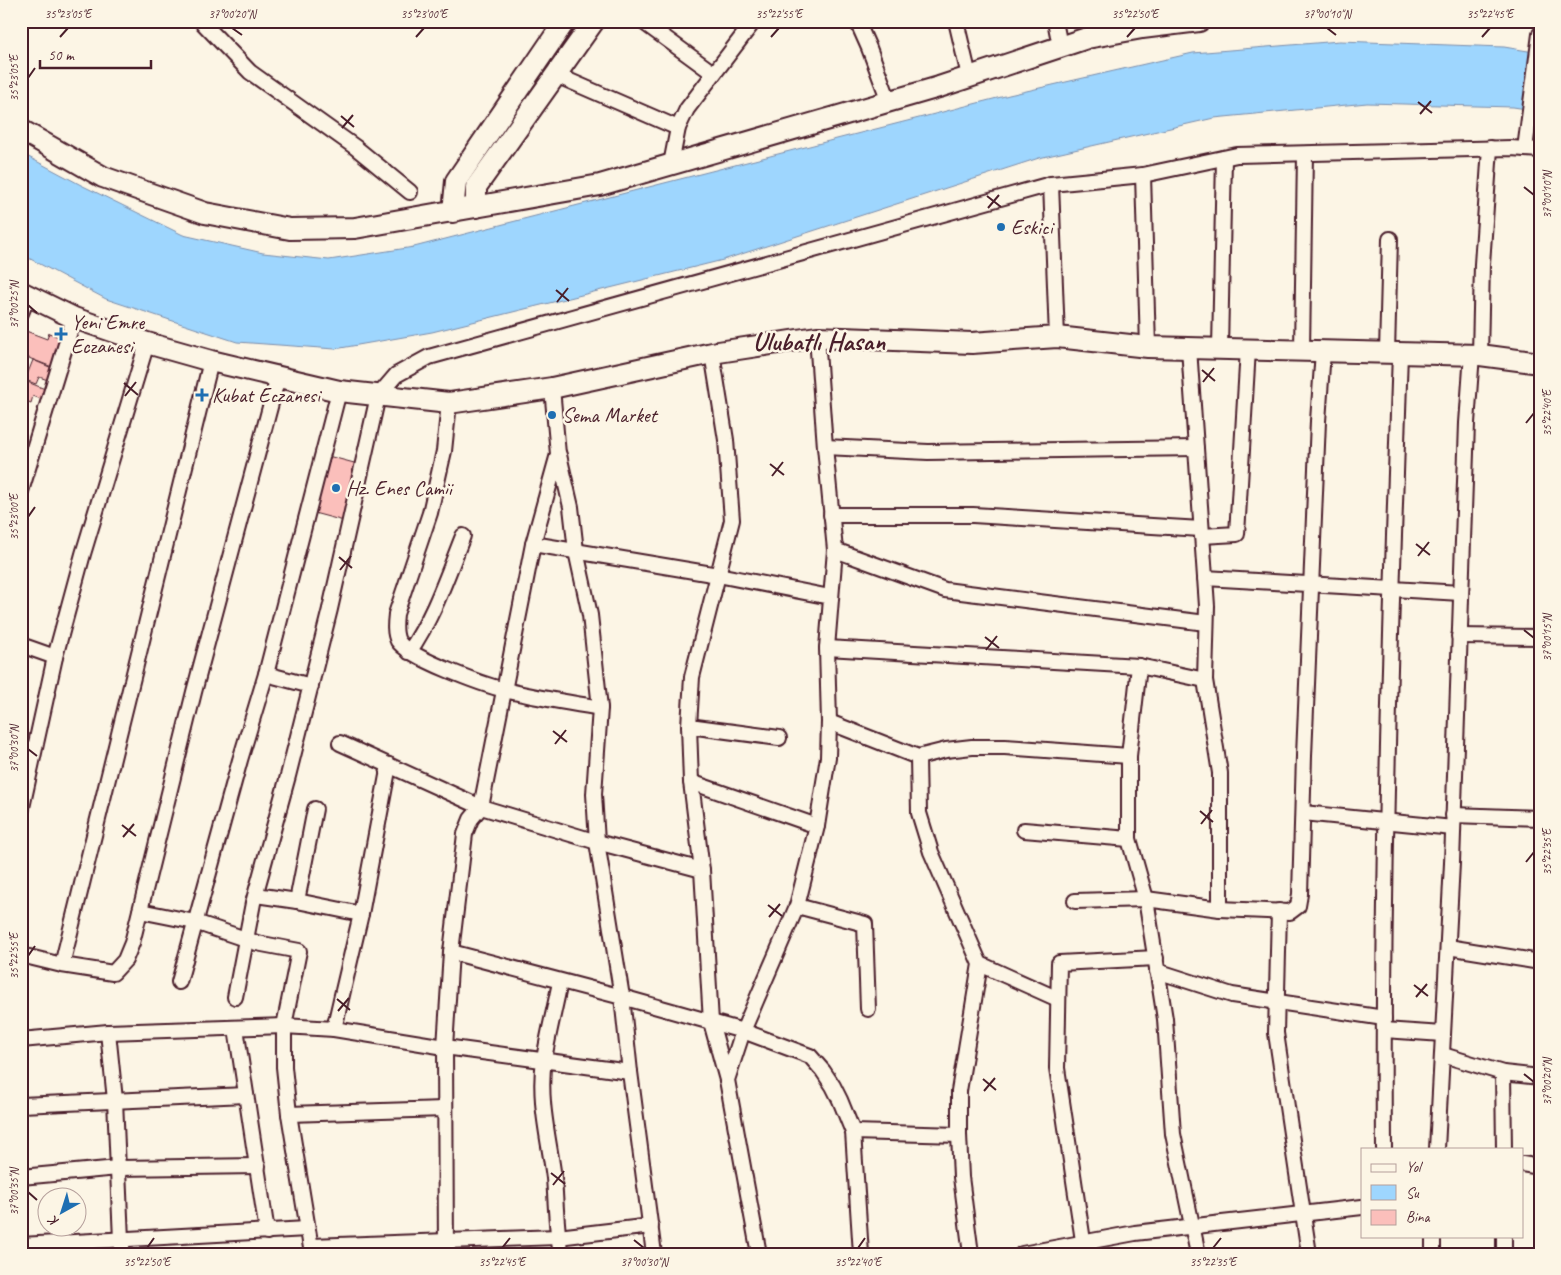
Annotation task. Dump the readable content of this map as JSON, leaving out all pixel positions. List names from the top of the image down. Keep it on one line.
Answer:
{"districts":["Ulubatlı Hasan"],"places":{"other":["Eskici","Sema Market","Hz. Enes Camii"],"health":["Yeni Emre Eczanesi","Kubat Eczanesi"]},"legend":["Yol","Su","Bina"],"scale_bar":"50 m","north":"bottom left","coordinates":["35°23'05\"E","37°00'20\"N","35°23'00\"E","35°22'55\"E","35°22'50\"E","37°00'10\"N","35°22'45\"E","37°00'25\"N","35°22'40\"E","37°00'15\"N","37°00'30\"N","35°22'35\"E","37°00'35\"N"]}
